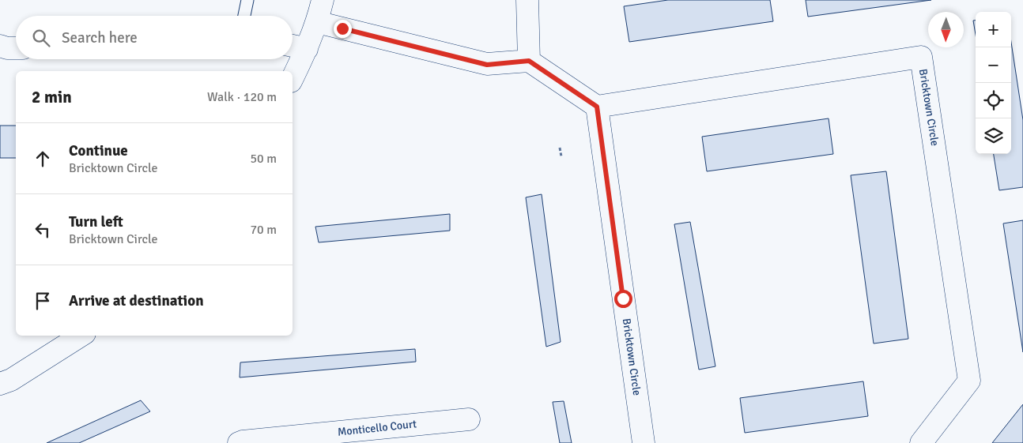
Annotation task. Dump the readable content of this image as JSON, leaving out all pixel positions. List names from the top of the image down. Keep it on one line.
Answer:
{"streets":{"street":["Bricktown Circle","Monticello Court"]},"north":"bottom","page":{"map_buttons":["+","−"],"search":"Search here","heading":["2 min","Walk · 120 m"],"list":[["Continue","Bricktown Circle","50 m"],["Turn left","Bricktown Circle","70 m"],"Arrive at destination"]}}
